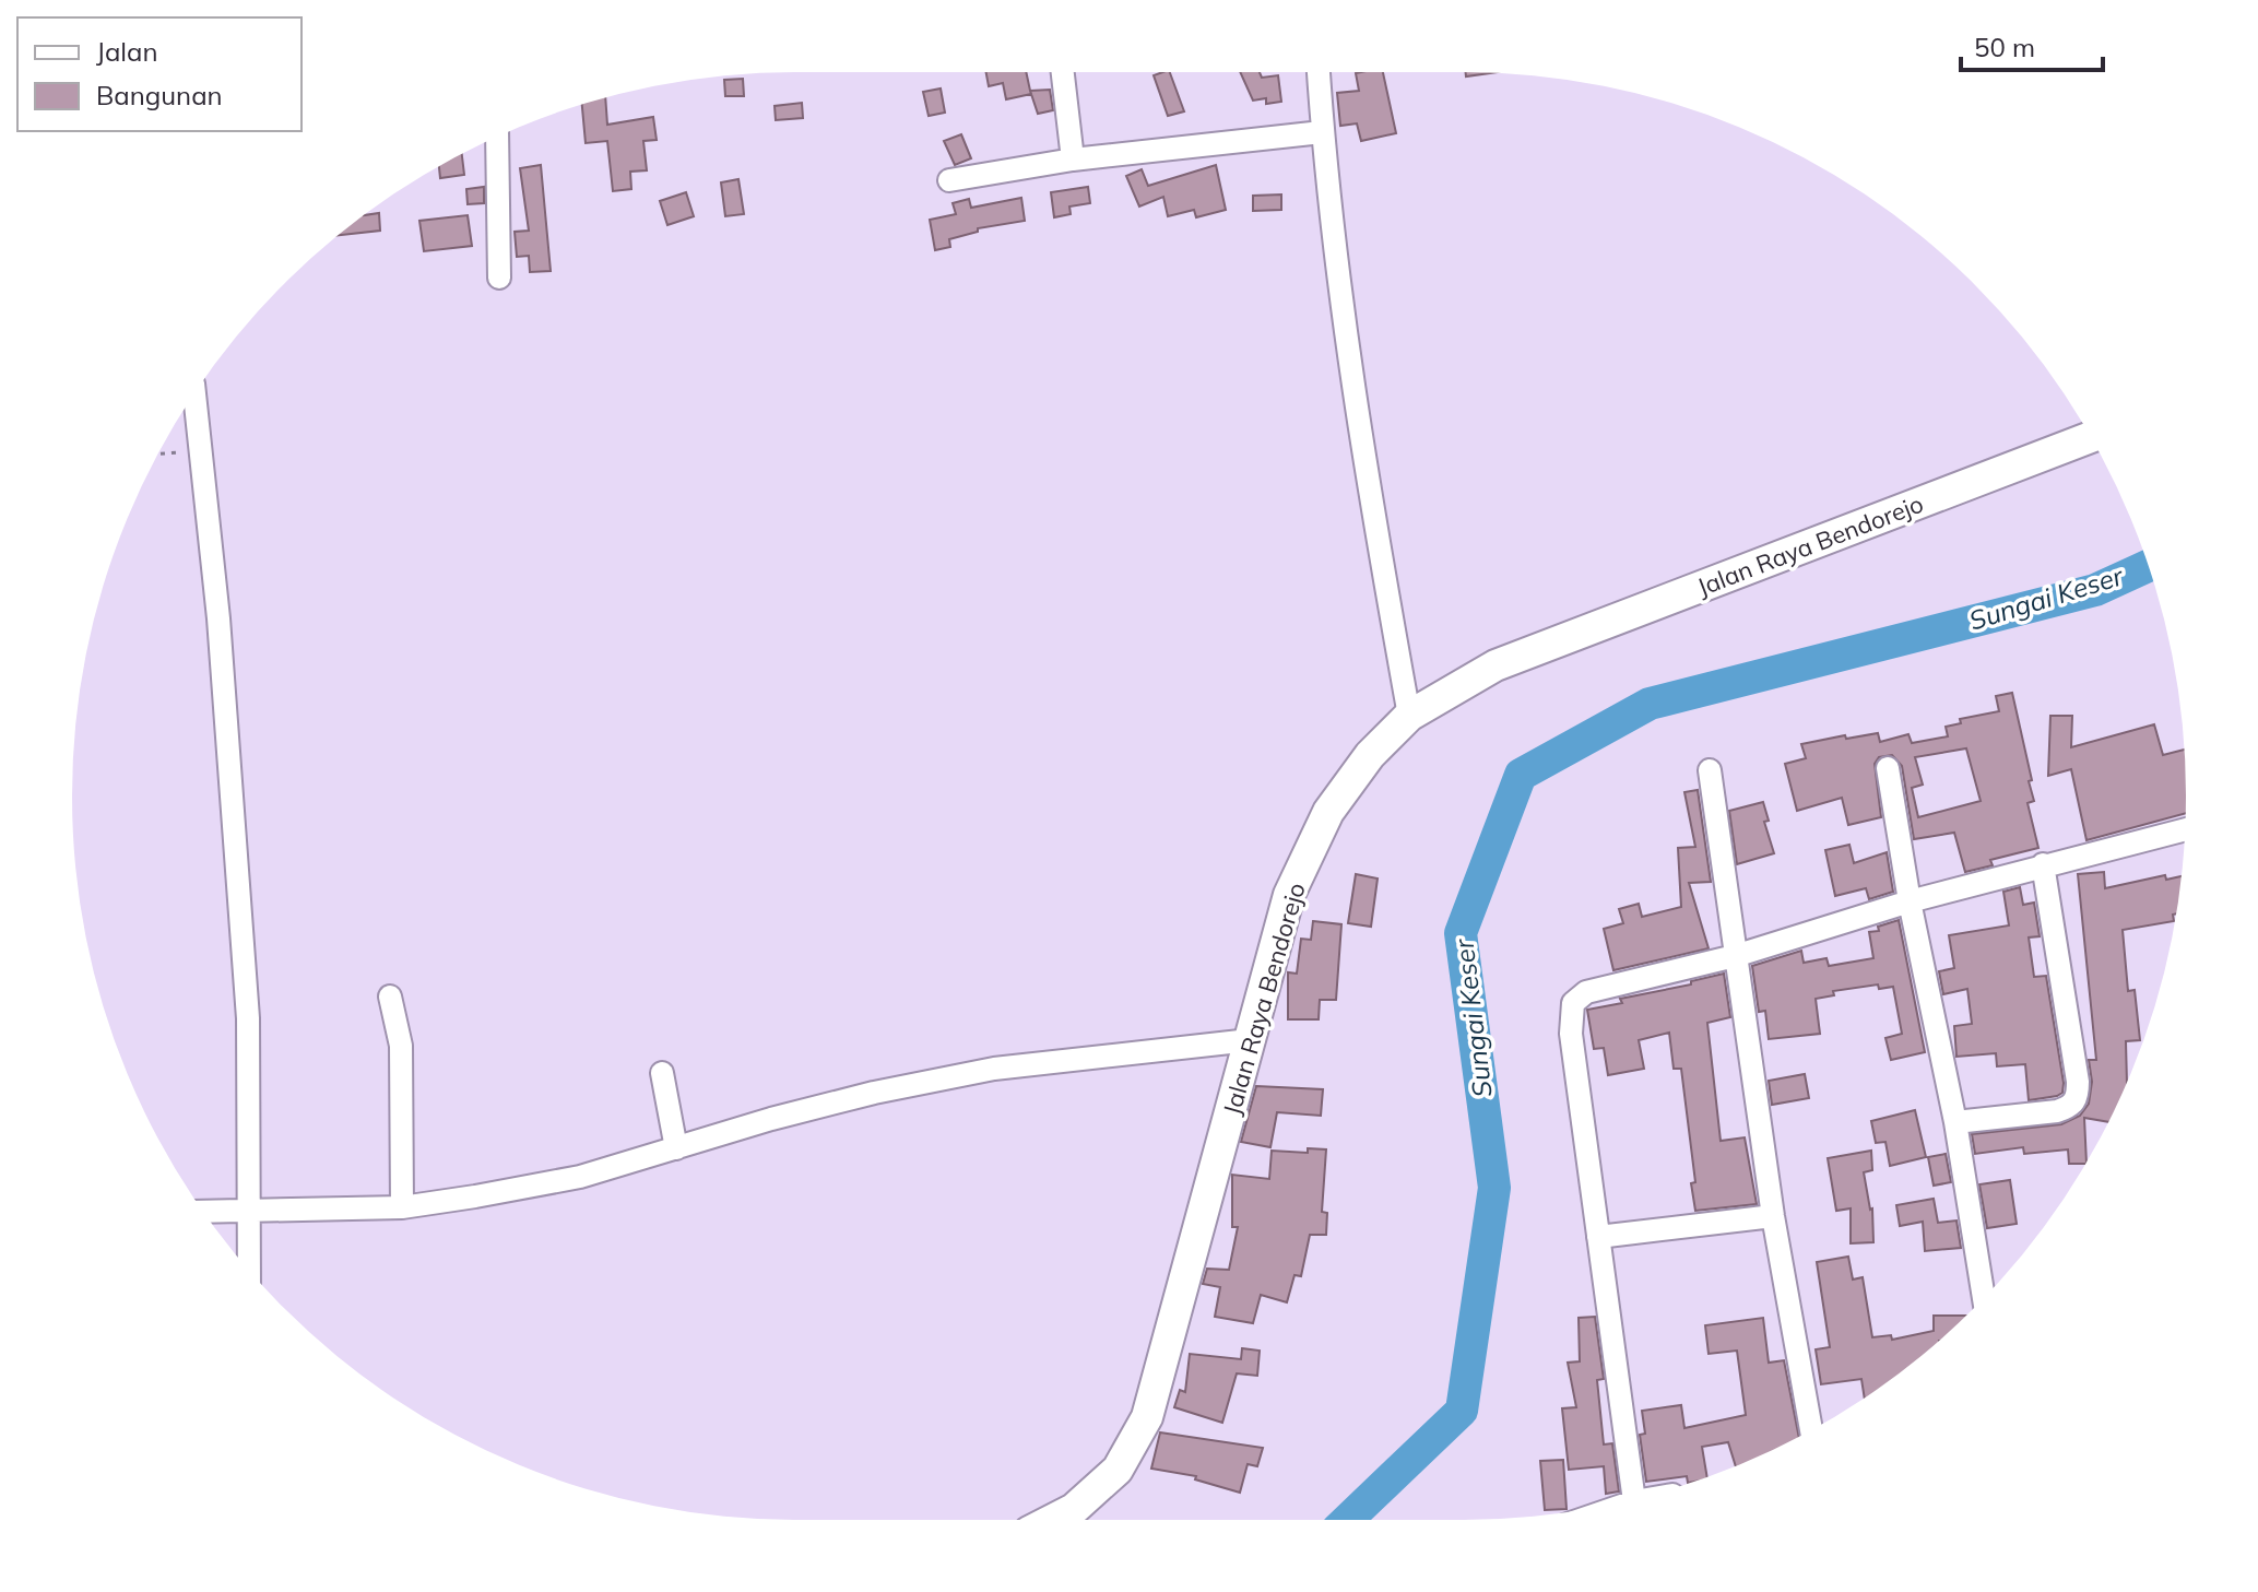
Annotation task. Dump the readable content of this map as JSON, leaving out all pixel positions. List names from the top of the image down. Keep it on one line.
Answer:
{"streets":{"main road":["Jalan Raya Bendorejo"]},"water":["Sungai Keser"],"legend":["Jalan","Bangunan"],"scale_bar":"50 m"}
